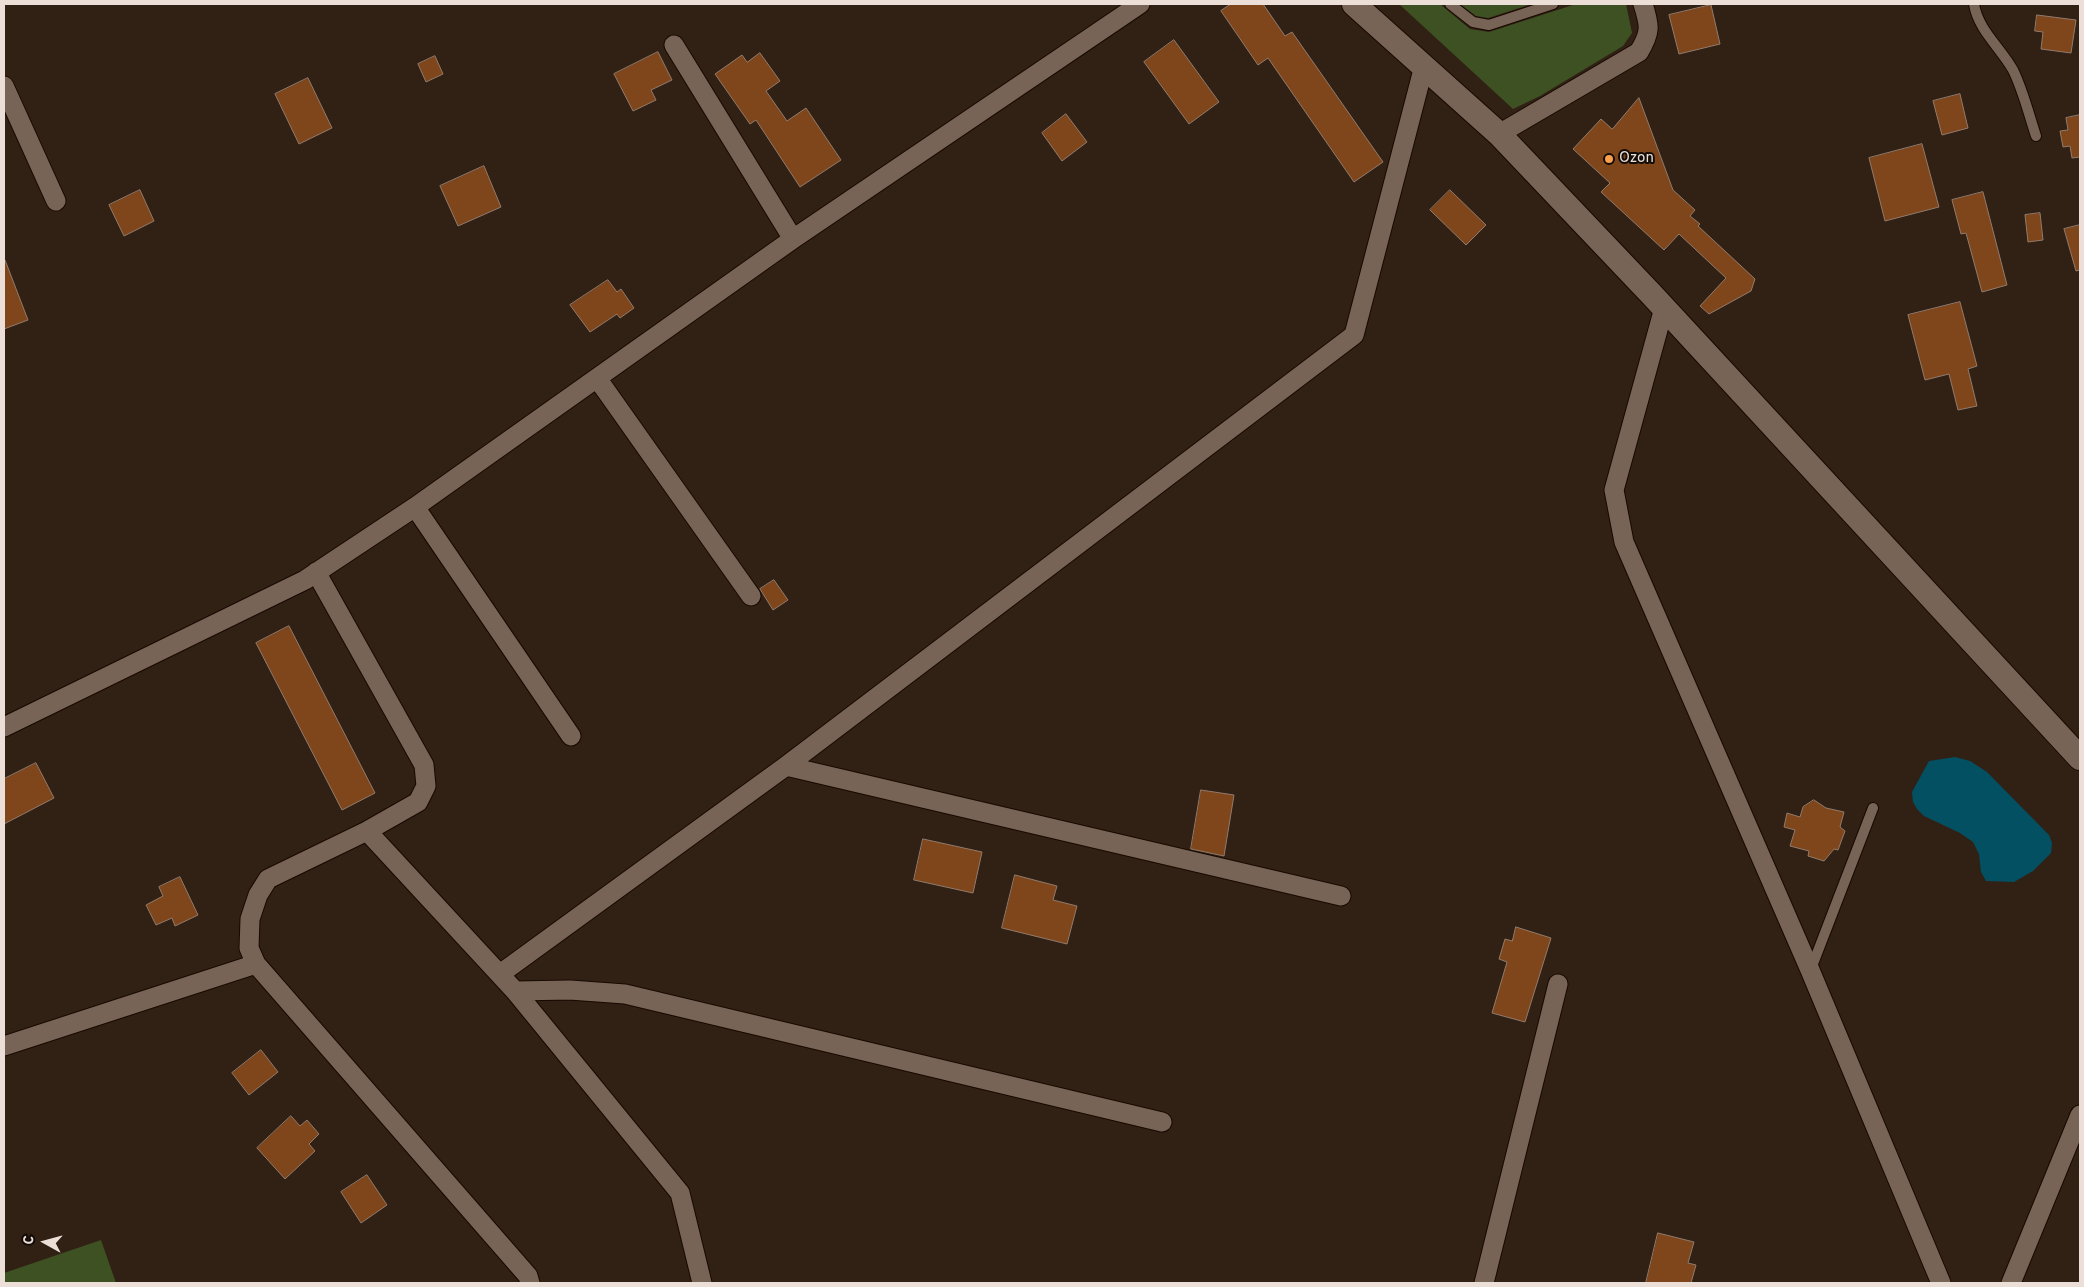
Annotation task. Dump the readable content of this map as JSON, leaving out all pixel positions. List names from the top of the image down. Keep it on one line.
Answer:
{"places":["Ozon"],"north":"left"}
